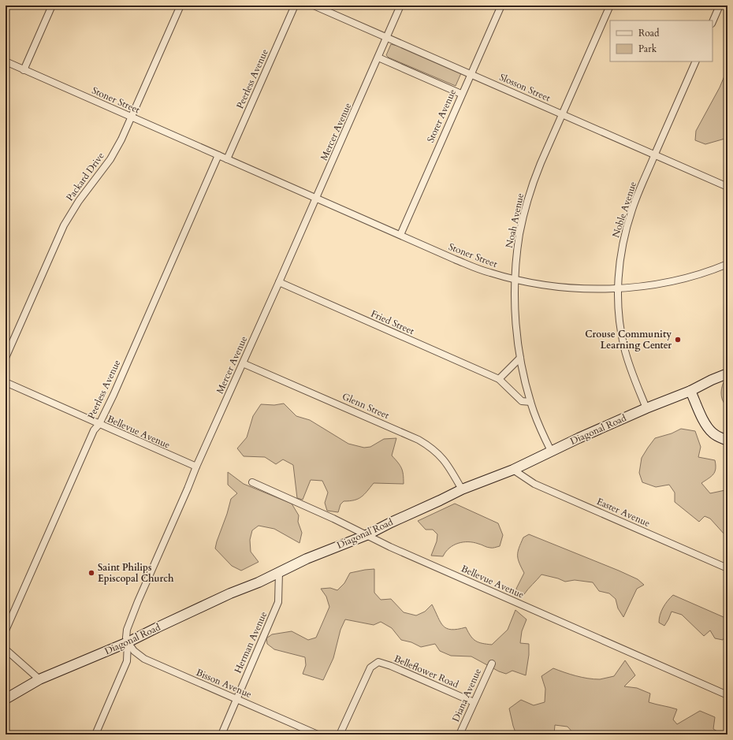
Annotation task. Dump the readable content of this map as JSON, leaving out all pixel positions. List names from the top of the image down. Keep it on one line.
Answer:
{"streets":{"street":["Peerless Avenue","Slosson Street","Stoner Street","Storer Avenue","Mercer Avenue","Packard Drive","Noble Avenue","Noah Avenue","Fried Street","Glenn Street","Diagonal Road","Bellevue Avenue","Easter Avenue","Herman Avenue","Belleflower Road","Bisson Avenue","Diana Avenue"]},"crossings":[["Peerless Avenue","Stoner Street"],["Peerless Avenue","Bellevue Avenue"],["Slosson Street","Storer Avenue"],["Slosson Street","Mercer Avenue"],["Slosson Street","Noble Avenue"],["Slosson Street","Noah Avenue"],["Stoner Street","Storer Avenue"],["Stoner Street","Mercer Avenue"],["Stoner Street","Packard Drive"],["Stoner Street","Noble Avenue"],["Stoner Street","Noah Avenue"],["Mercer Avenue","Fried Street"],["Mercer Avenue","Glenn Street"],["Mercer Avenue","Diagonal Road"],["Mercer Avenue","Bellevue Avenue"],["Mercer Avenue","Bisson Avenue"],["Noble Avenue","Diagonal Road"],["Noah Avenue","Fried Street"],["Noah Avenue","Diagonal Road"],["Glenn Street","Diagonal Road"],["Diagonal Road","Bellevue Avenue"],["Diagonal Road","Easter Avenue"],["Diagonal Road","Herman Avenue"],["Diagonal Road","Bisson Avenue"],["Herman Avenue","Bisson Avenue"],["Belleflower Road","Diana Avenue"]],"places":["Crouse Community Learning Center","Saint Philips Episcopal Church"],"legend":["Road","Park"]}
